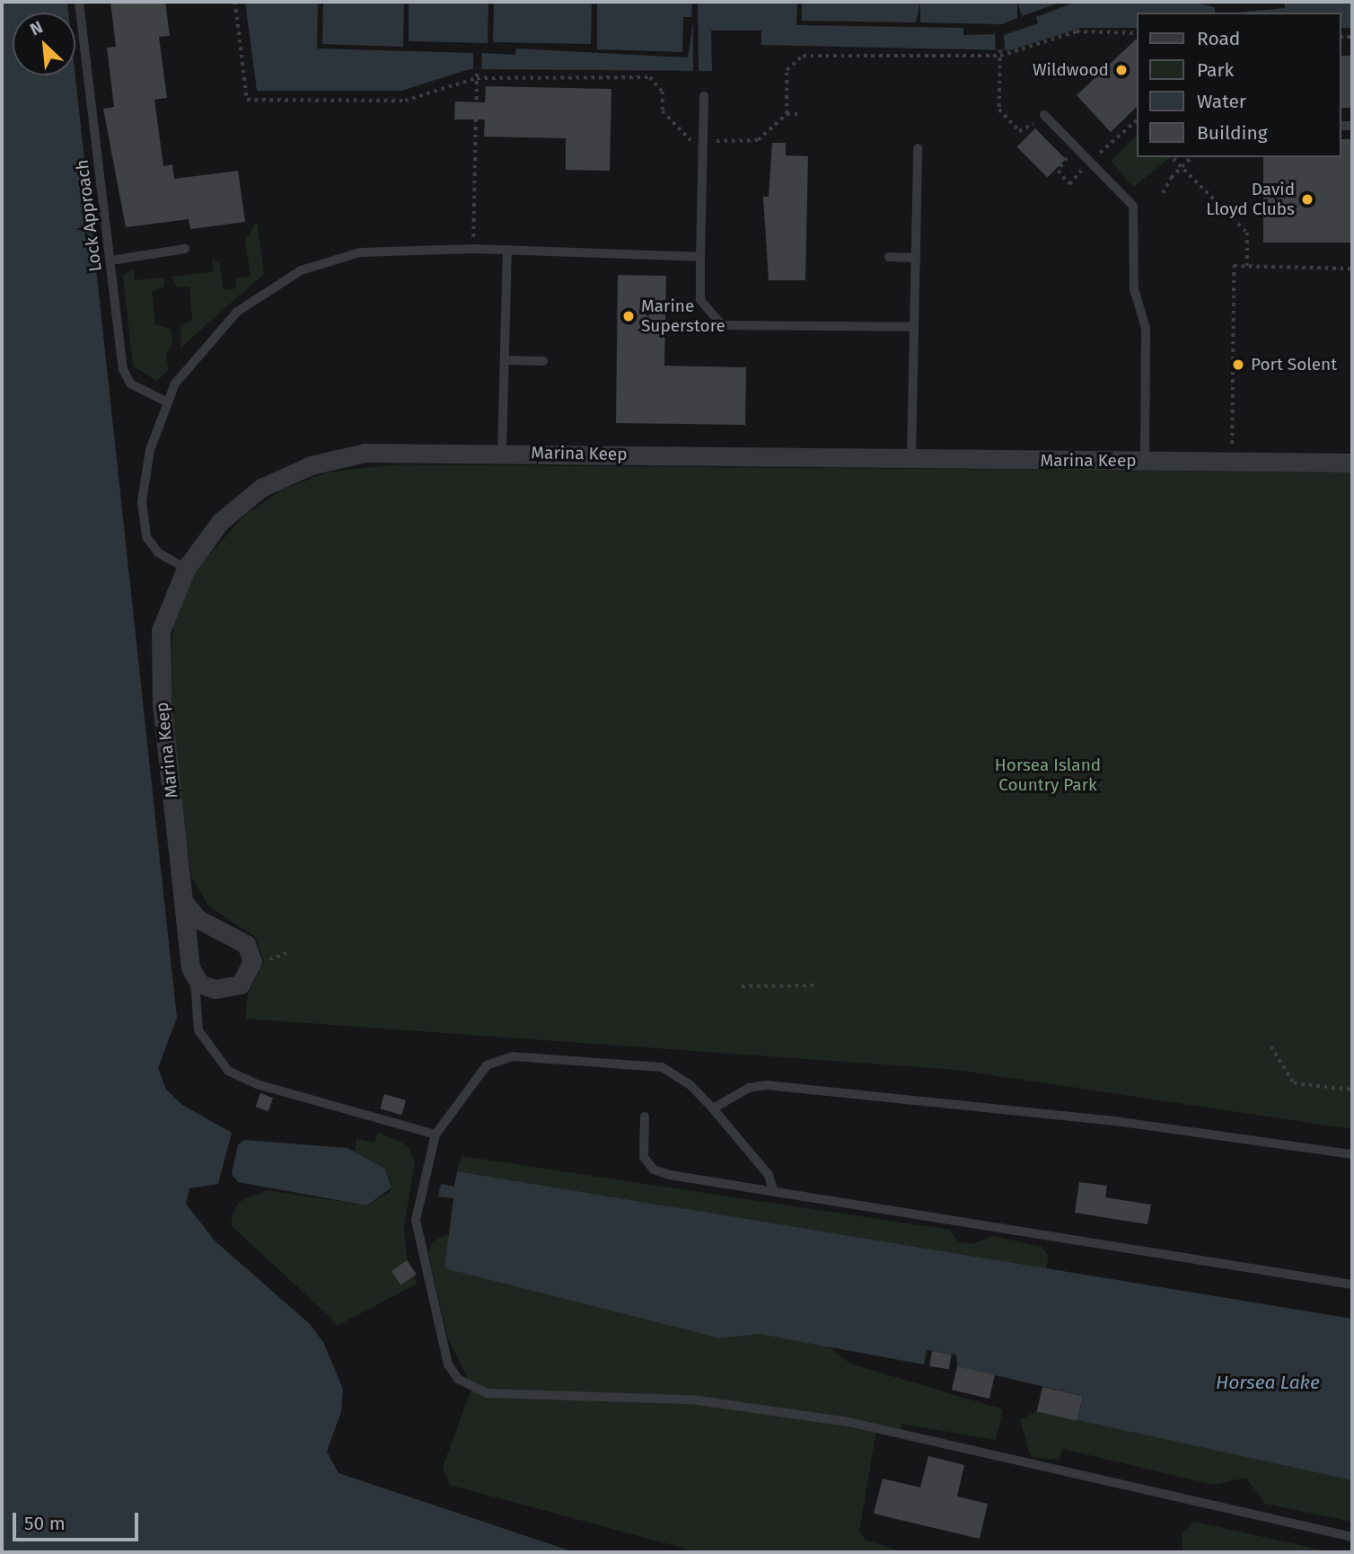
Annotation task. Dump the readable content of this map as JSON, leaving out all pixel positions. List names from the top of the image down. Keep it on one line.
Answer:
{"streets":{"street":["Marina Keep"],"lane":["Lock Approach"]},"water":["Horsea Lake"],"parks":["Horsea Island Country Park"],"places":["Wildwood","David Lloyd Clubs","Marine Superstore","Port Solent"],"legend":["Road","Park","Water","Building"],"scale_bar":"50 m","north":"top left"}
